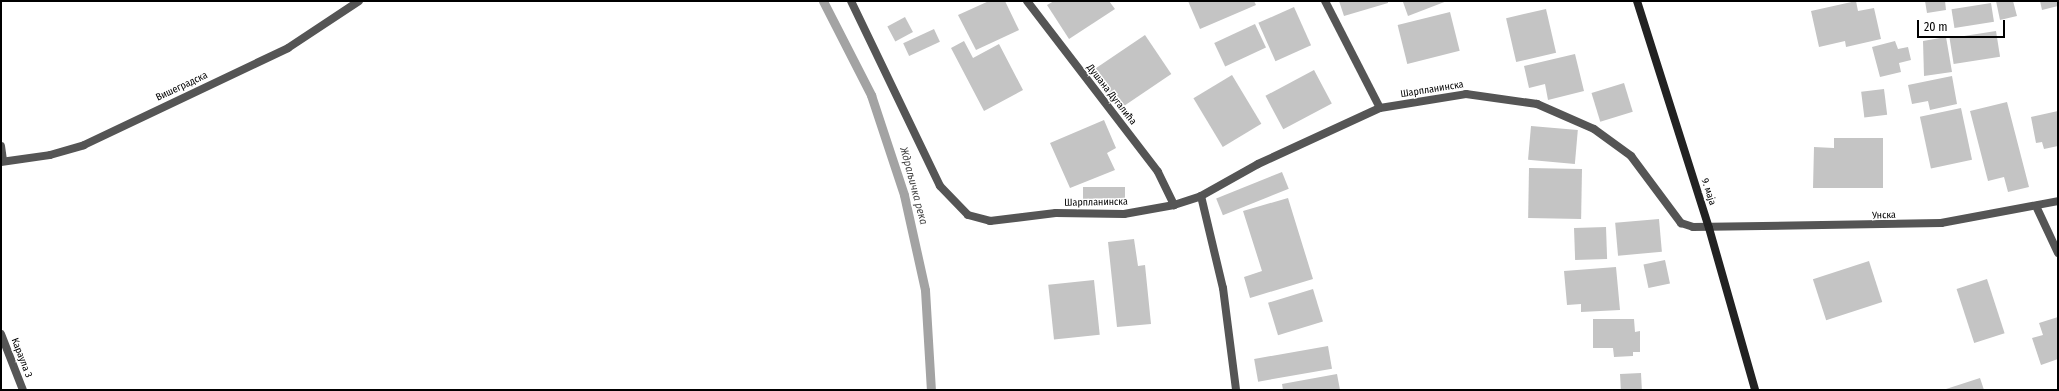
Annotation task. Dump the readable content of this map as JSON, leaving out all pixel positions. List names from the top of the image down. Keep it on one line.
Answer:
{"streets":{"main road":["9. маја"],"street":["Вишеградска","Шарпланинска","Душана Дугалића","Унска","Караула 3"]},"crossings":[["Шарпланинска","Душана Дугалића"],["Шарпланинска","9. маја"],["Шарпланинска","Унска"],["9. маја","Унска"]],"water":["Ждраљичка река"],"scale_bar":"20 m"}
